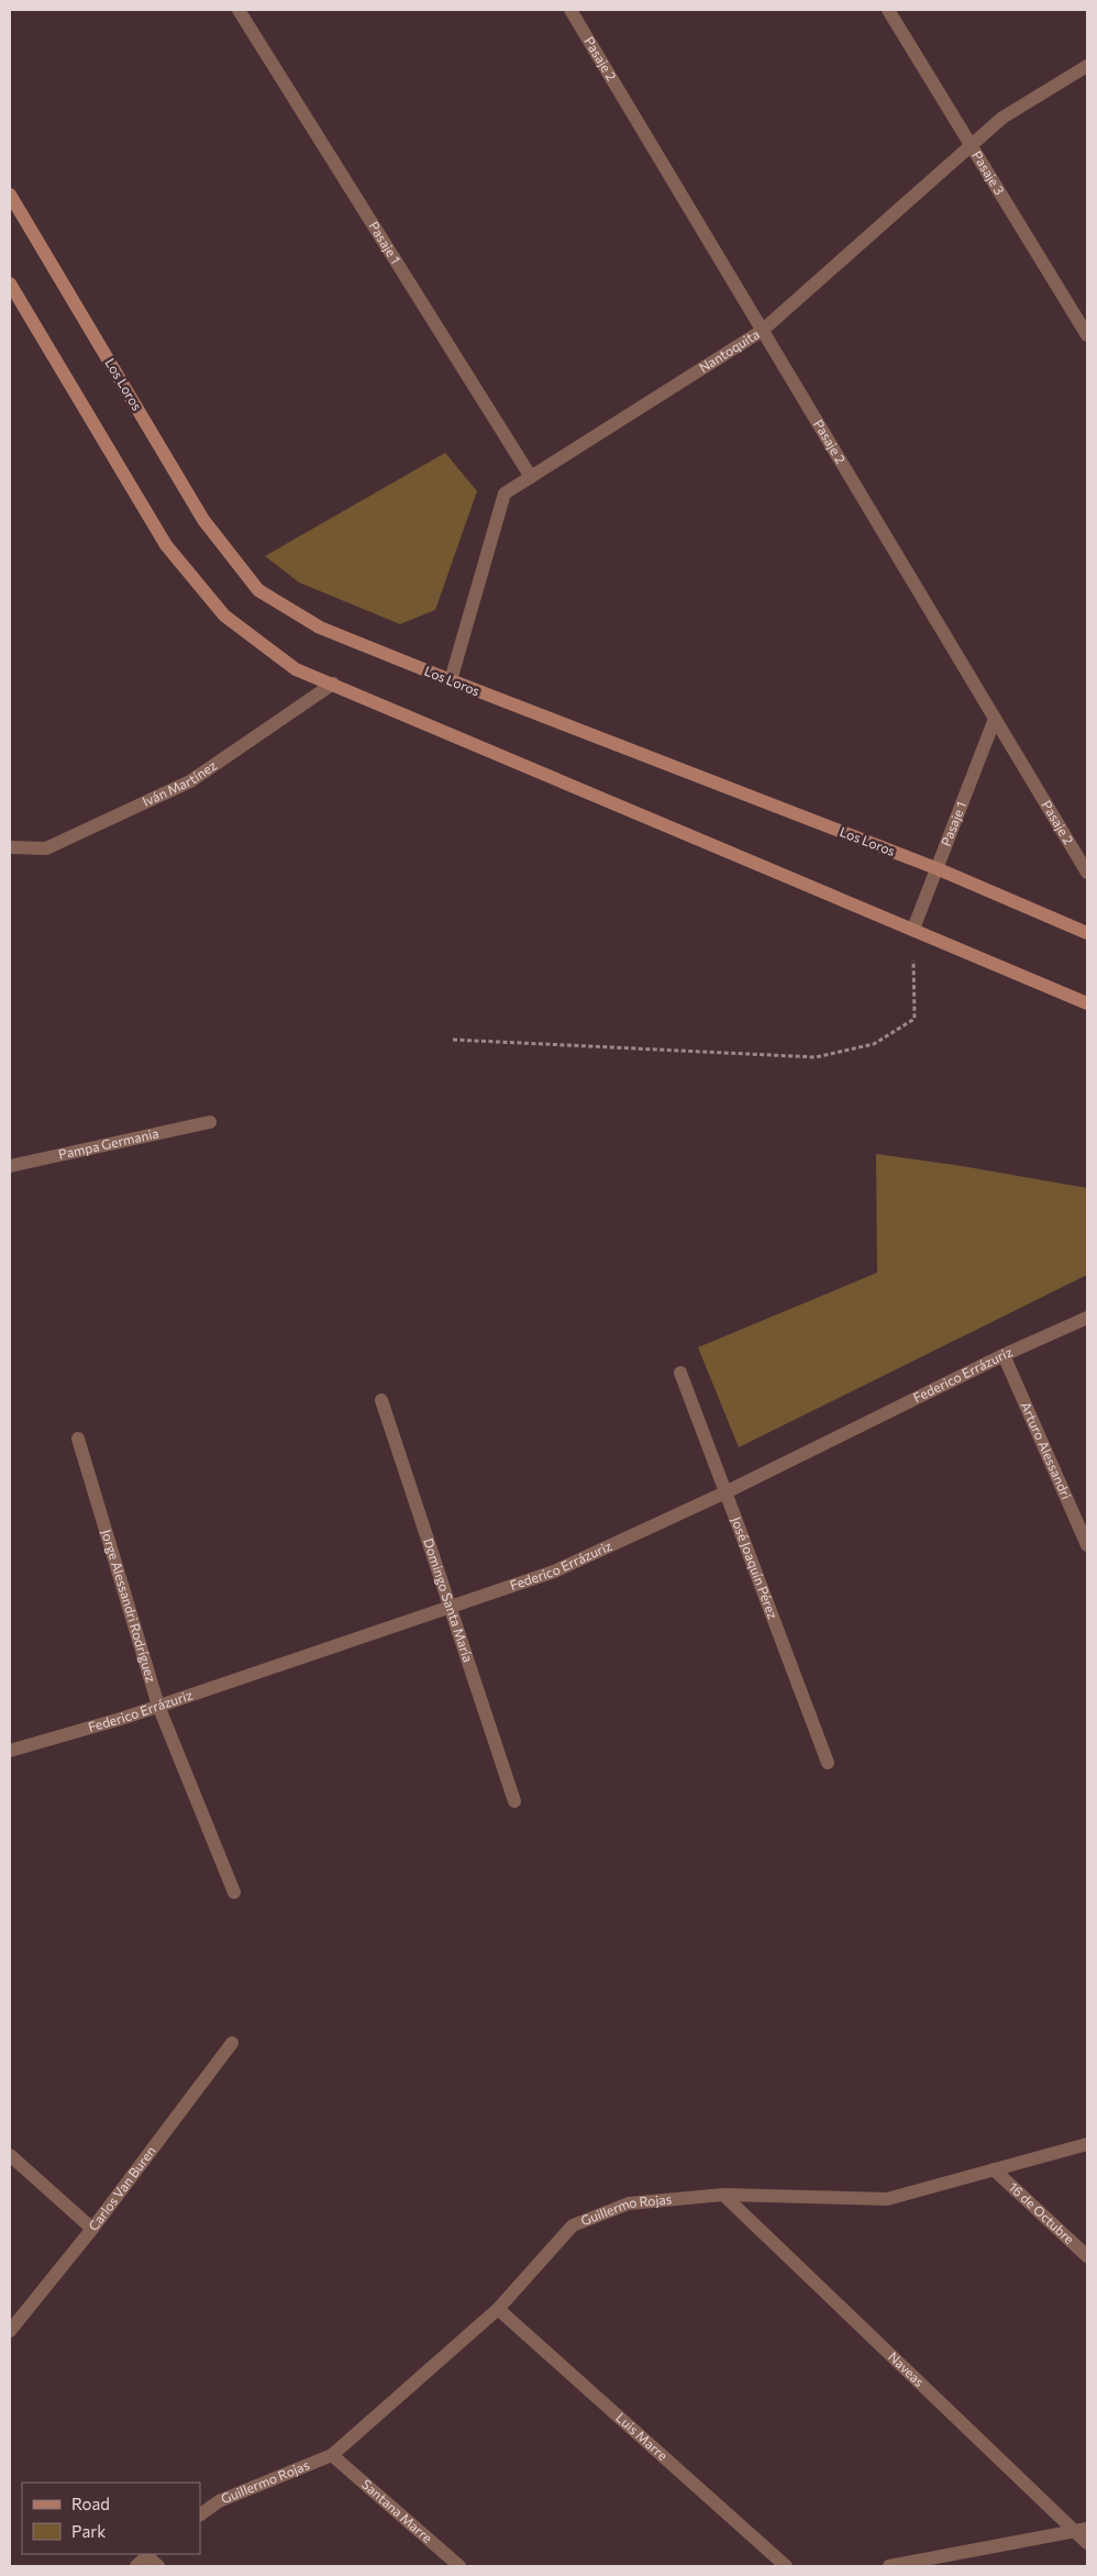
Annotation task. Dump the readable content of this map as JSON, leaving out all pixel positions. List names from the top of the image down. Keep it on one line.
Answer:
{"streets":{"main road":["Los Loros"],"street":["Pasaje 2","Pasaje 3","Pasaje 1","Nantoquita","Iván Martínez","Pampa Germania","Federico Errázuriz","Arturo Alessandri","José Joaquín Pérez","Domingo Santa María","Jorge Alessandri Rodríguez","Carlos Van Buren","Guillermo Rojas","16 de Octubre","Naveas","Luis Marre","Santana Marre"]},"crossings":[["Pasaje 2","Pasaje 1"],["Pasaje 2","Nantoquita"],["Pasaje 3","Nantoquita"],["Pasaje 1","Nantoquita"],["Pasaje 1","Los Loros"],["Nantoquita","Los Loros"],["Federico Errázuriz","Arturo Alessandri"],["Federico Errázuriz","José Joaquín Pérez"],["Federico Errázuriz","Domingo Santa María"],["Federico Errázuriz","Jorge Alessandri Rodríguez"],["Guillermo Rojas","16 de Octubre"],["Guillermo Rojas","Naveas"],["Guillermo Rojas","Luis Marre"],["Guillermo Rojas","Santana Marre"]],"legend":["Road","Park"]}
